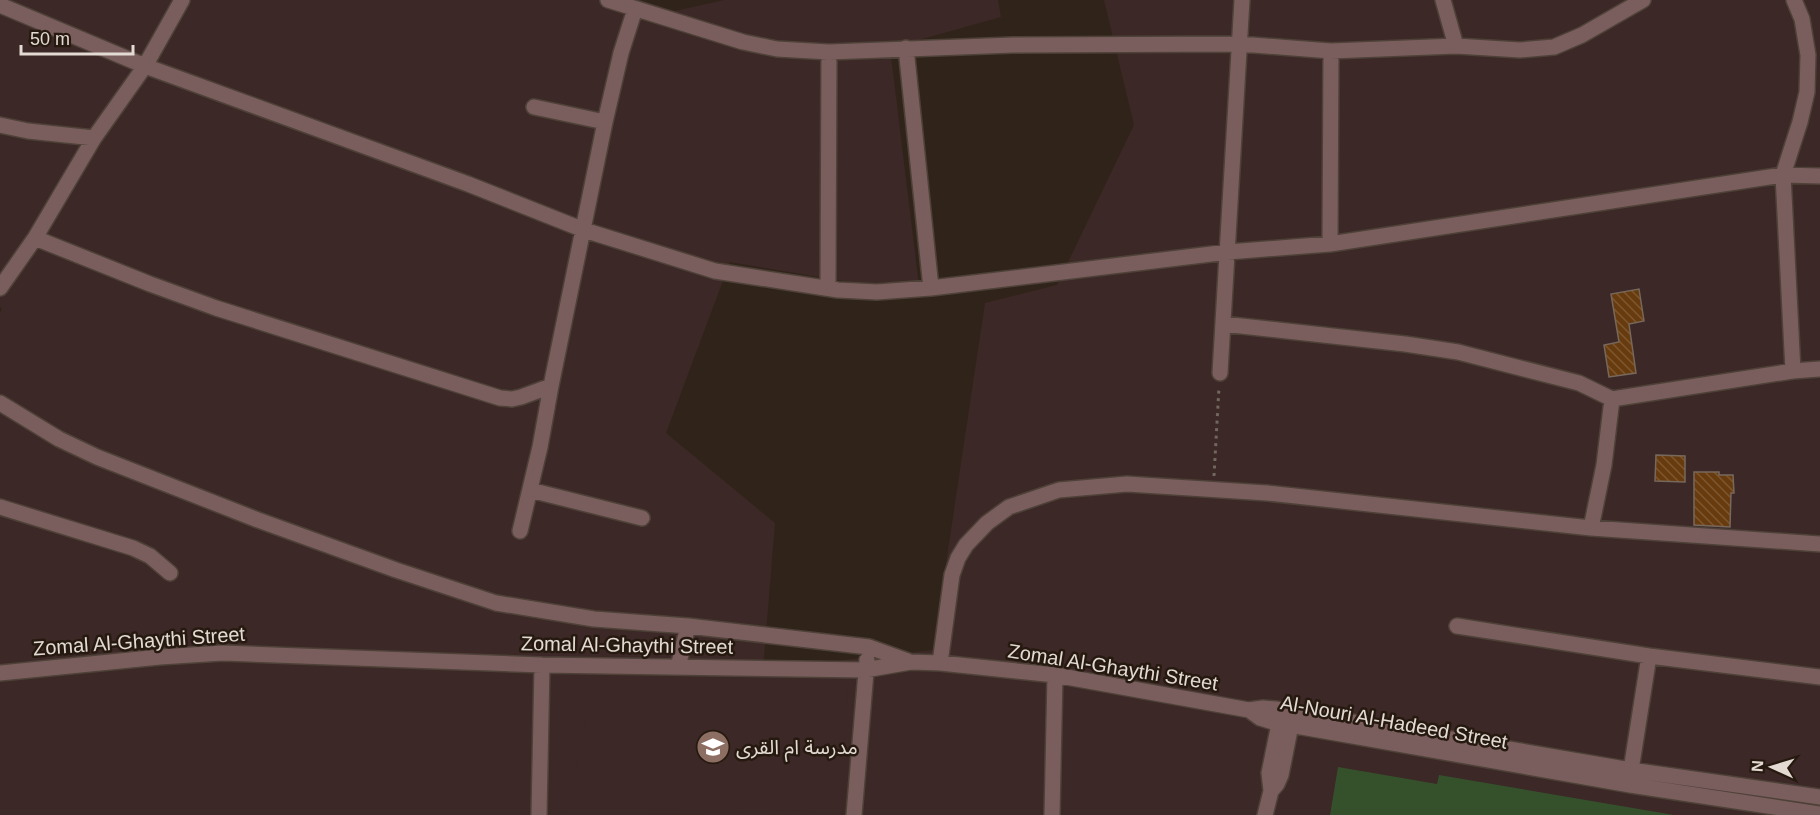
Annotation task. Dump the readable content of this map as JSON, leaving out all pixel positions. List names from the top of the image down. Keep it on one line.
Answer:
{"streets":{"street":["Zomal Al-Ghaythi Street","Al-Nouri Al-Hadeed Street"]},"crossings":[["Zomal Al-Ghaythi Street","Al-Nouri Al-Hadeed Street"]],"places":{"school or university":["مدرسة ام القرى"]},"scale_bar":"50 m","north":"left"}
